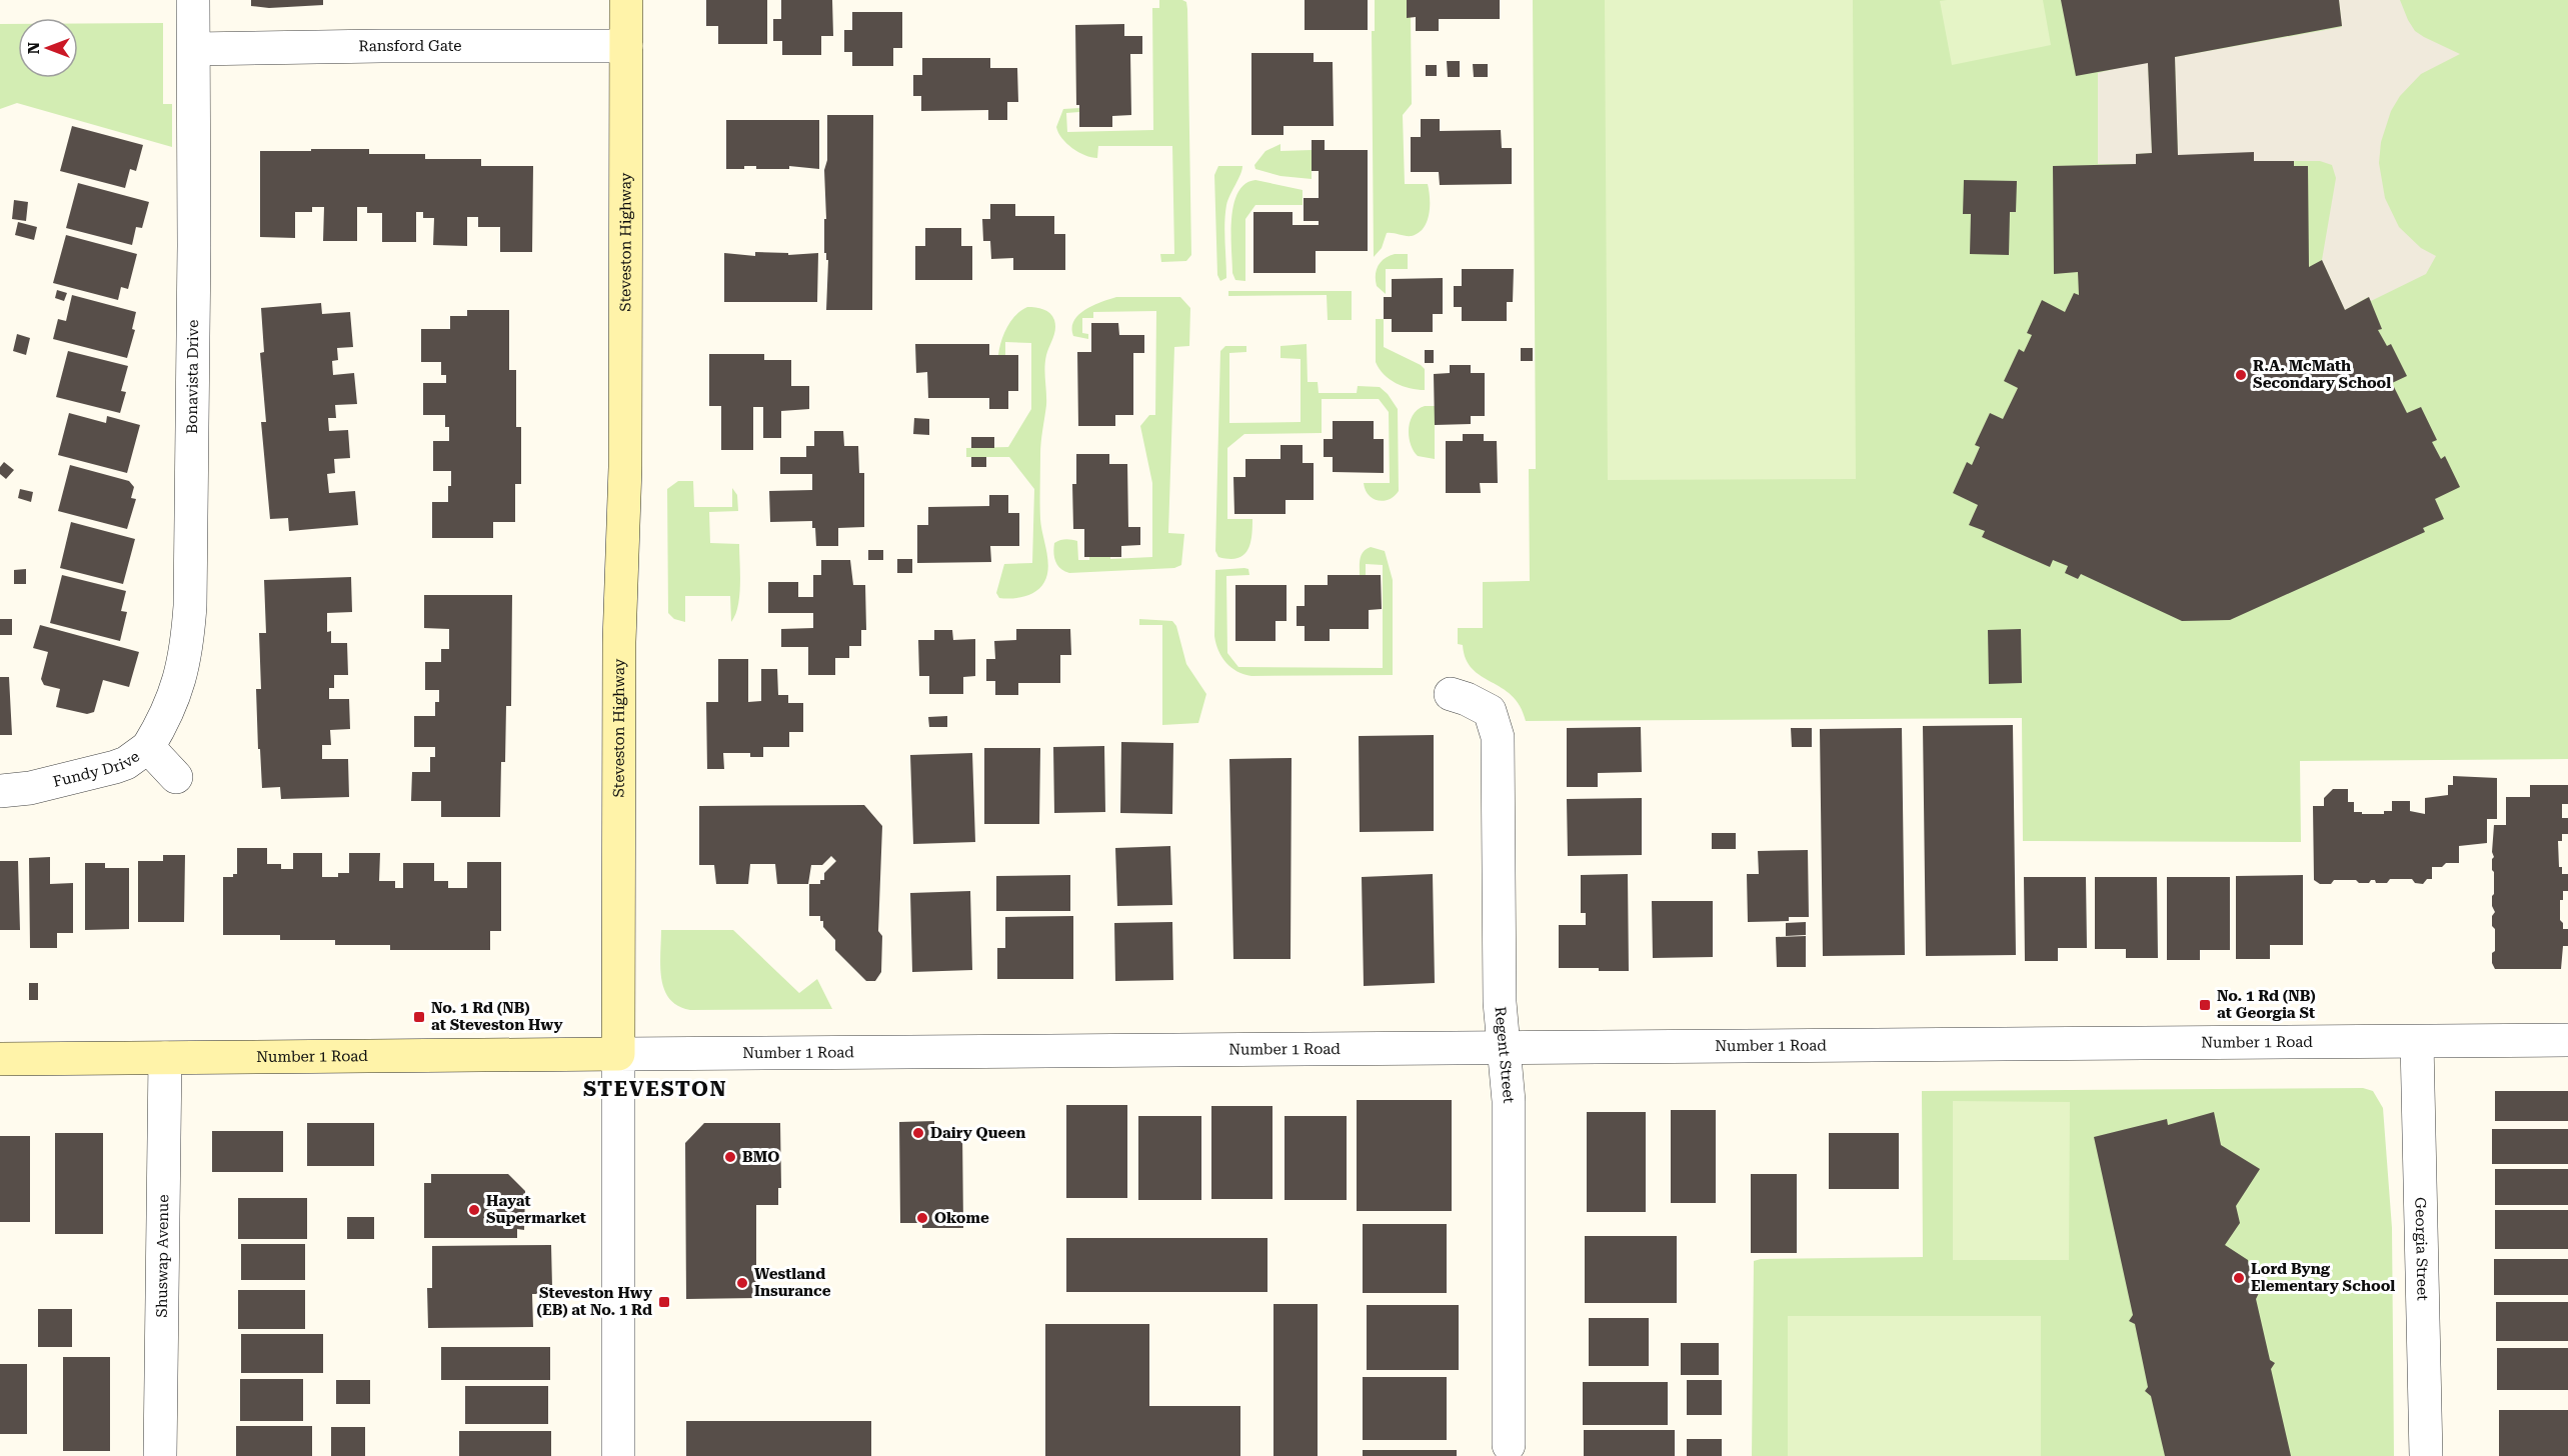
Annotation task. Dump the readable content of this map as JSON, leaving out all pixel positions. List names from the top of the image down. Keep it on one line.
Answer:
{"streets":{"main road":["Steveston Highway","Number 1 Road"],"street":["Ransford Gate","Bonavista Drive","Fundy Drive","Regent Street","Georgia Street","Shuswap Avenue"]},"crossings":[["Ransford Gate","Steveston Highway"],["Ransford Gate","Bonavista Drive"],["Steveston Highway","Number 1 Road"],["Bonavista Drive","Fundy Drive"],["Number 1 Road","Regent Street"],["Number 1 Road","Georgia Street"],["Number 1 Road","Shuswap Avenue"]],"districts":["STEVESTON"],"places":{"other":["R.A. McMath Secondary School","Dairy Queen","BMO","Hayat Supermarket","Okome","Lord Byng Elementary School","Westland Insurance"],"transit":["No. 1 Rd (NB) at Georgia St","No. 1 Rd (NB) at Steveston Hwy","Steveston Hwy (EB) at No. 1 Rd"]},"north":"left"}
